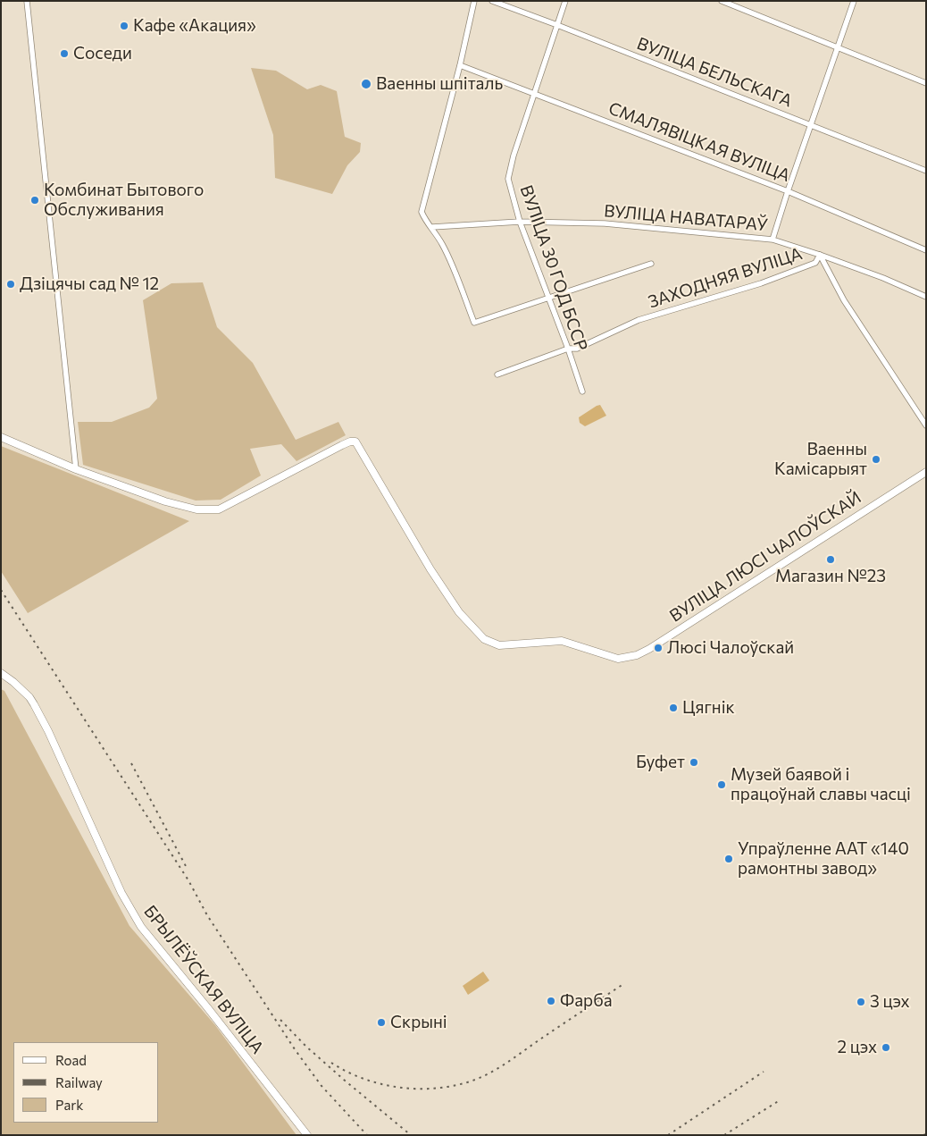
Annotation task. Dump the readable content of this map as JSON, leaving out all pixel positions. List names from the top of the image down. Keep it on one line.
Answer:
{"streets":{"street":["ВУЛІЦА БЕЛЬСКАГА","СМАЛЯВІЦКАЯ ВУЛІЦА","ВУЛІЦА НАВАТАРАЎ","ВУЛІЦА 30 ГОД БССР","ЗАХОДНЯЯ ВУЛІЦА","ВУЛІЦА ЛЮСІ ЧАЛОЎСКАЙ","БРЫЛЁЎСКАЯ ВУЛІЦА"]},"crossings":[["ВУЛІЦА БЕЛЬСКАГА","ВУЛІЦА 30 ГОД БССР"],["СМАЛЯВІЦКАЯ ВУЛІЦА","ВУЛІЦА 30 ГОД БССР"],["ВУЛІЦА НАВАТАРАЎ","ВУЛІЦА 30 ГОД БССР"],["ВУЛІЦА НАВАТАРАЎ","ЗАХОДНЯЯ ВУЛІЦА"],["ВУЛІЦА 30 ГОД БССР","ЗАХОДНЯЯ ВУЛІЦА"]],"places":["Кафе «Акация»","Соседи","Ваенны шпіталь","Комбинат Бытового Обслуживания","Дзіцячы сад № 12","Ваенны Камісарыят","Магазин №23","Люсі Чалоўскай","Цягнік","Буфет","Музей баявой і працоўнай славы часці","Упраўленне ААТ «140 рамонтны завод»","Фарба","3 цэх","Скрыні","2 цэх"],"legend":["Road","Railway","Park"]}
